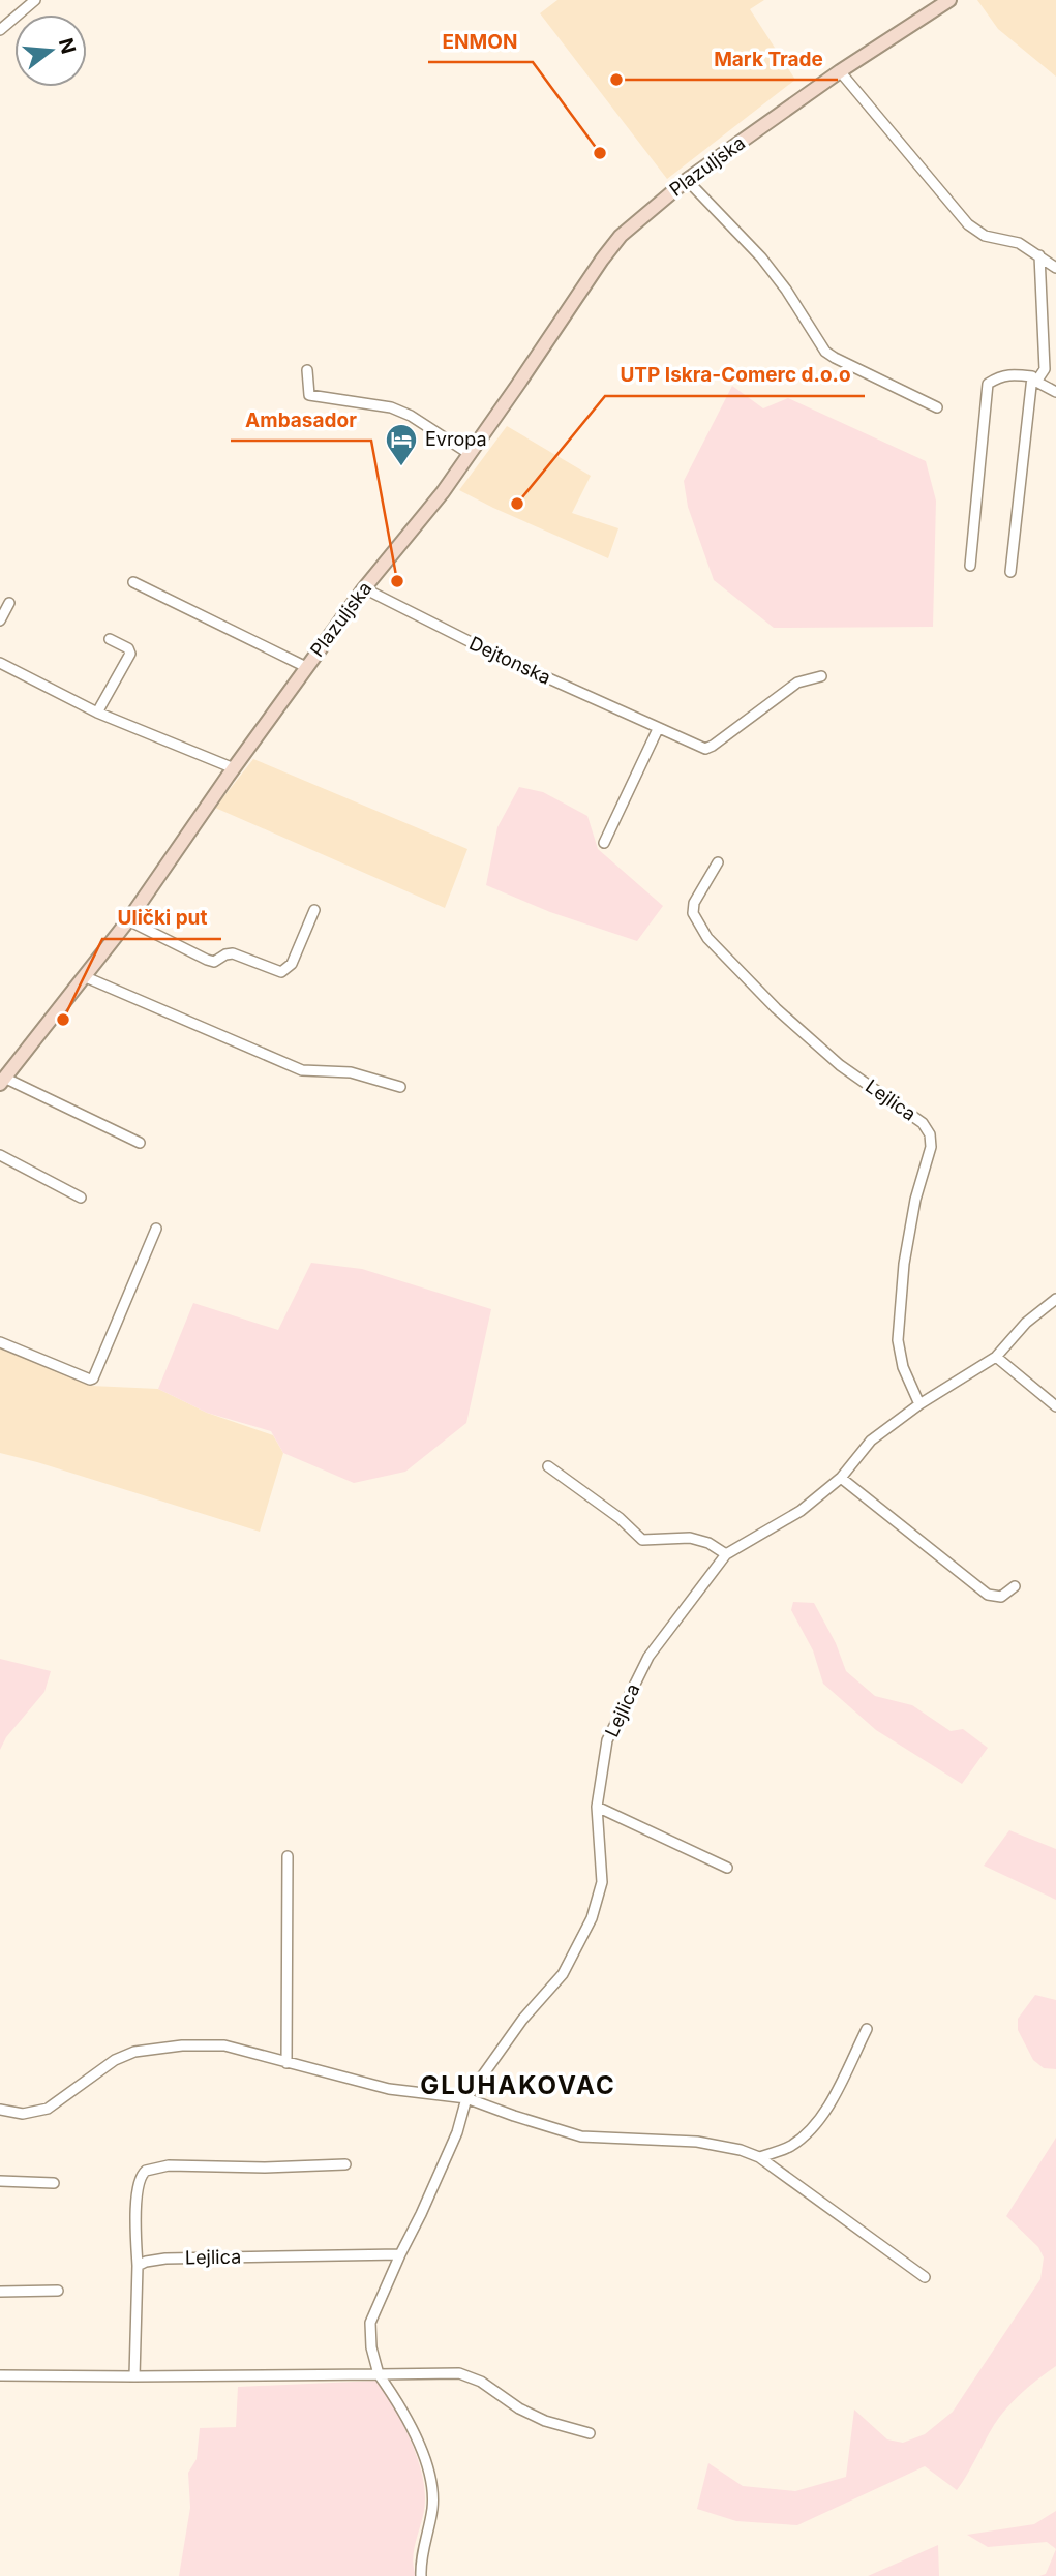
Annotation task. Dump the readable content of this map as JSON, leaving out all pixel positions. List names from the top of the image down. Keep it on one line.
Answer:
{"streets":{"main road":["Plazuljska"],"street":["Dejtonska","Lejlica"]},"crossings":[["Plazuljska","Dejtonska"]],"districts":["GLUHAKOVAC"],"places":{"other":["Mark Trade","ENMON","UTP Iskra-Comerc d.o.o","Ambasador","Ulički put"],"hotel":["Evropa"]},"north":"right"}
